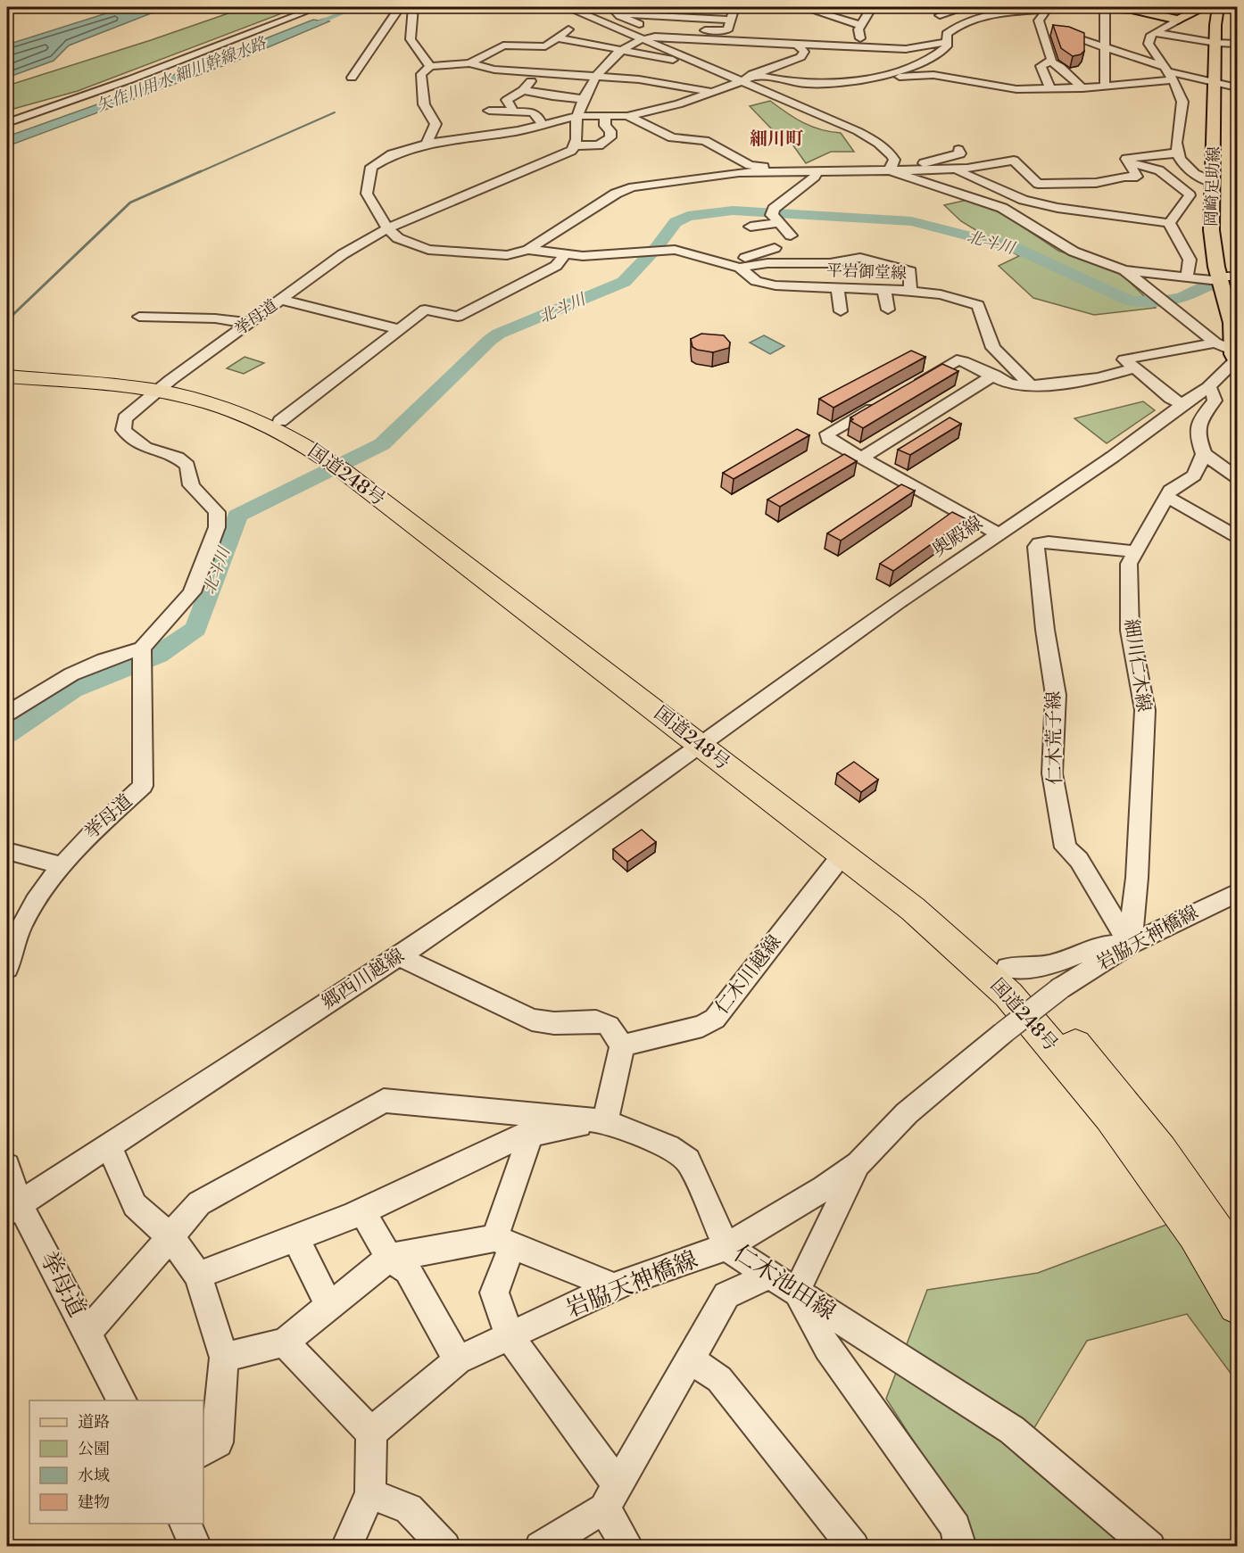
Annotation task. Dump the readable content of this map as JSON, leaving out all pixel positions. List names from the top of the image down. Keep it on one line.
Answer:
{"streets":{"highway":["国道248号"],"main road":["岡崎足助線"],"street":["平岩御堂線","挙母道","奥殿線","細川仁木線","仁木荒子線","岩脇天神橋線","仁木川越線","郷西川越線","仁木池田線"]},"crossings":[["岡崎足助線","奥殿線"],["挙母道","国道248号"],["挙母道","郷西川越線"],["国道248号","奥殿線"],["国道248号","仁木川越線"],["国道248号","郷西川越線"],["奥殿線","郷西川越線"],["細川仁木線","仁木荒子線"],["細川仁木線","岩脇天神橋線"],["仁木荒子線","岩脇天神橋線"],["岩脇天神橋線","仁木池田線"]],"districts":["細川町"],"water":["矢作川用水 細川幹線水路","北斗川"],"legend":["道路","公園","水域","建物"]}
